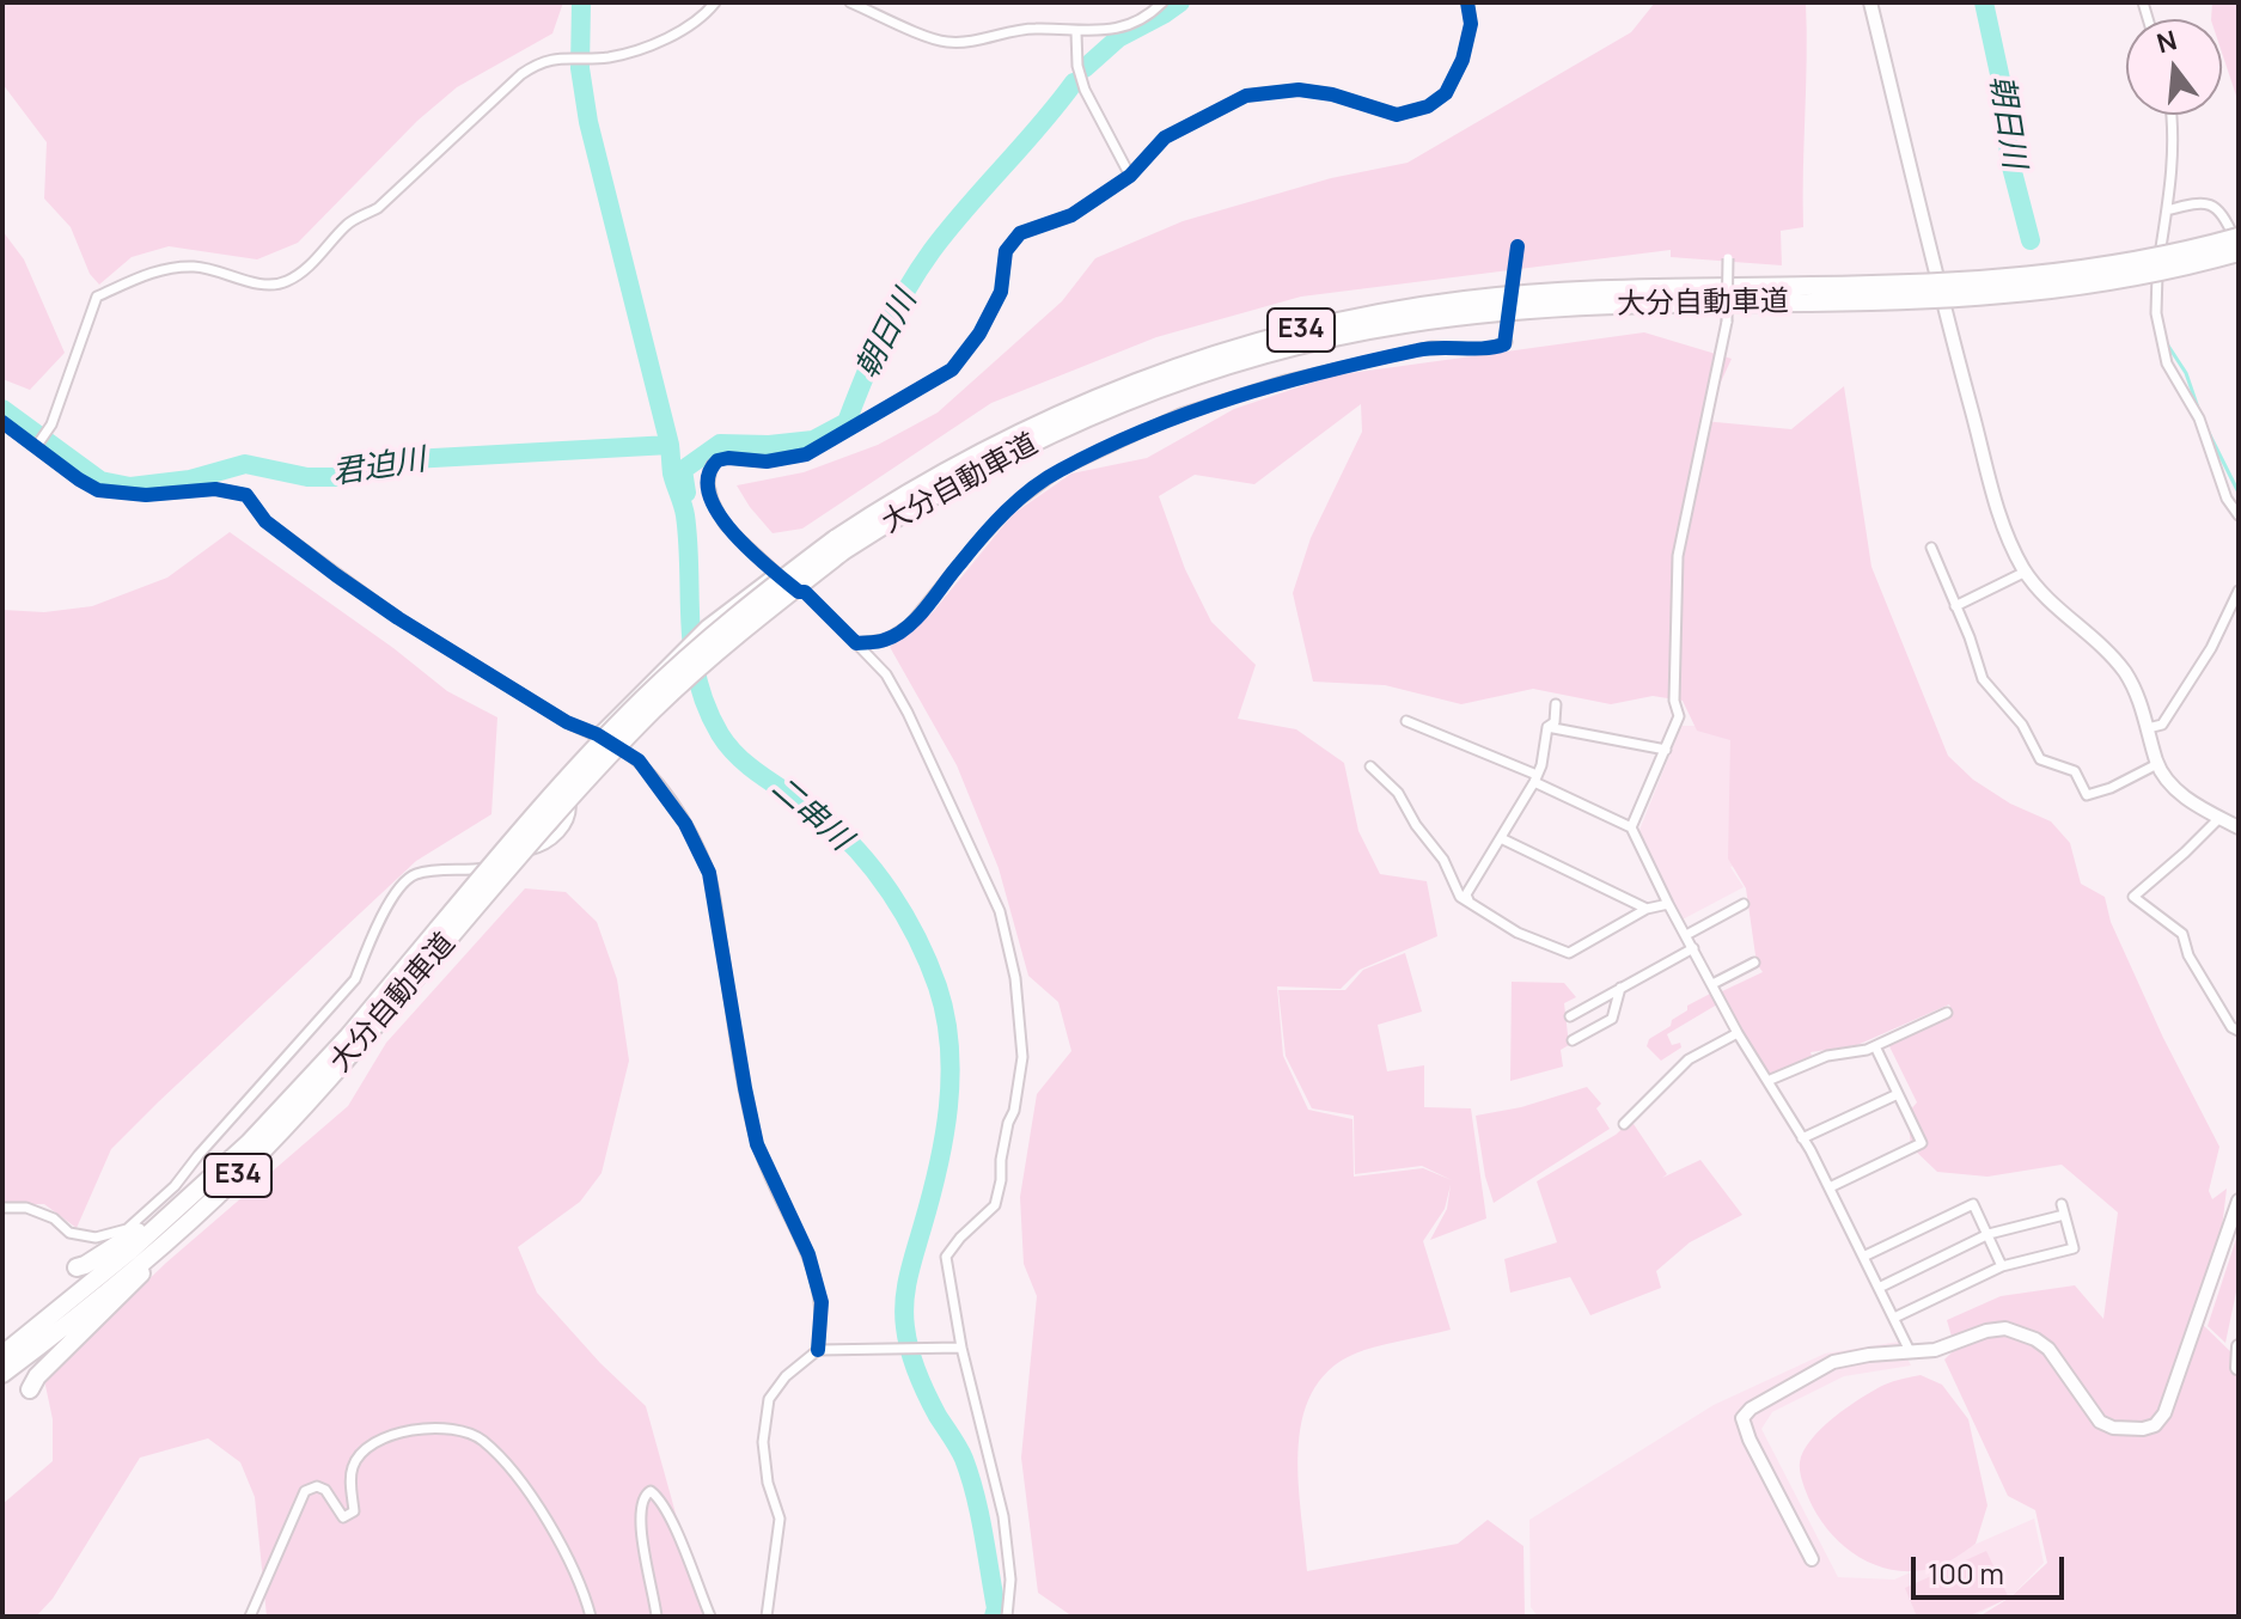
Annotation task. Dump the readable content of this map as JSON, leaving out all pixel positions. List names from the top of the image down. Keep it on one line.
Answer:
{"streets":{"highway":["大分自動車道","E34"]},"water":["朝日川","君迫川","二串川"],"scale_bar":"100 m","north":"top"}
